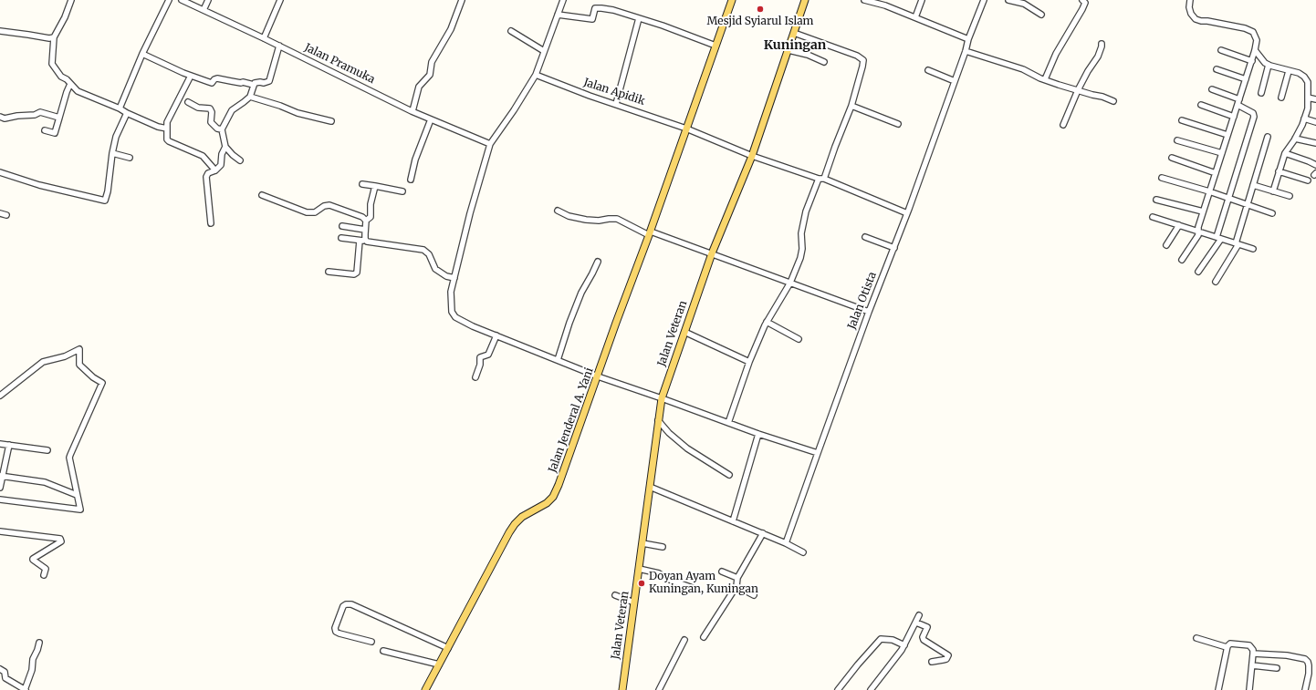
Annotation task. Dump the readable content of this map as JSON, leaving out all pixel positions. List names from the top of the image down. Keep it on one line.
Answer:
{"streets":{"main road":["Jalan Veteran","Jalan Jenderal A. Yani"],"street":["Jalan Pramuka","Jalan Apidik","Jalan Otista"]},"crossings":[["Jalan Apidik","Jalan Veteran"],["Jalan Apidik","Jalan Jenderal A. Yani"]],"districts":["Kuningan"],"places":["Mesjid Syiarul Islam","Doyan Ayam Kuningan, Kuningan"]}
